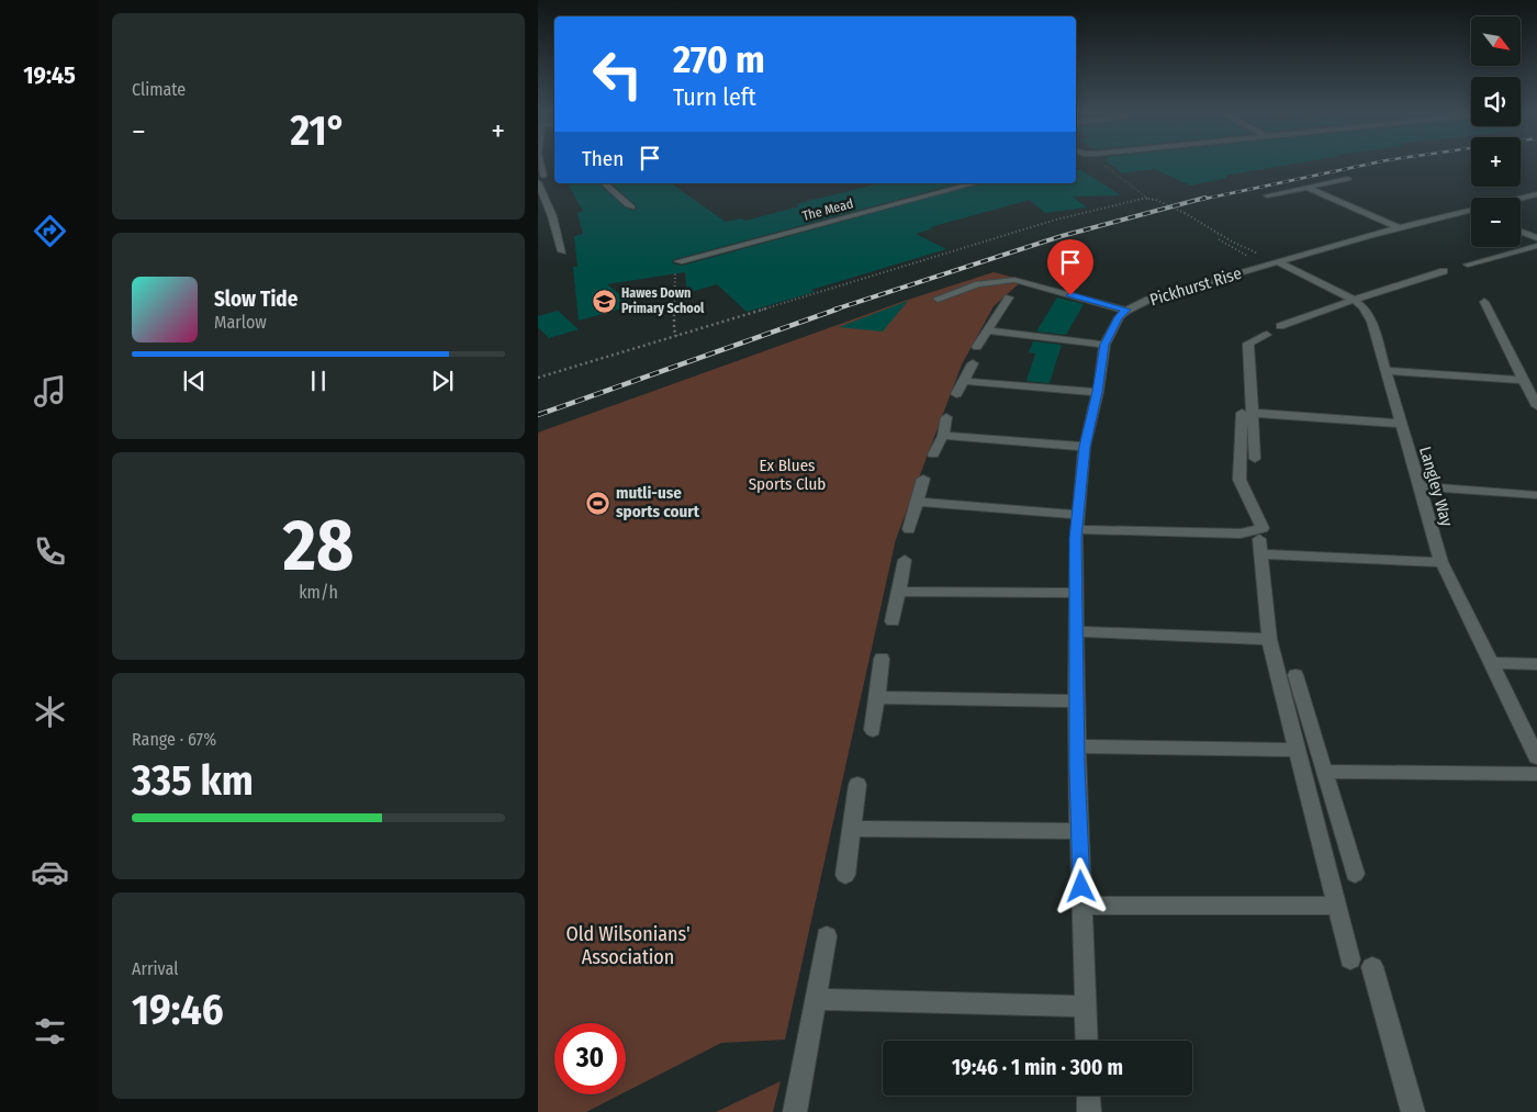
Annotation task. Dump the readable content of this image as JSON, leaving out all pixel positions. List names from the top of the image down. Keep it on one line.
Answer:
{"streets":{"street":["The Mead","Pickhurst Rise","Langley Way"]},"crossings":[["Pickhurst Rise","Langley Way"]],"parks":["Ex Blues Sports Club","Old Wilsonians' Association"],"places":{"school or university":["Hawes Down Primary School"],"sports":["mutli-use sports court"]},"north":"bottom right","page":{"tabs":"19:45","tile":["Climate",["28","km/h"],["Range · 67%","335 km"],["Arrival","19:46"]],"map_buttons":["+","−"],"turn":["270 m","Turn left"],"heat":["−","21°","+"],"then":"Then","song":["Slow Tide","Marlow"],"limit":"30","trip":"19:46 · 1 min · 300 m"}}
